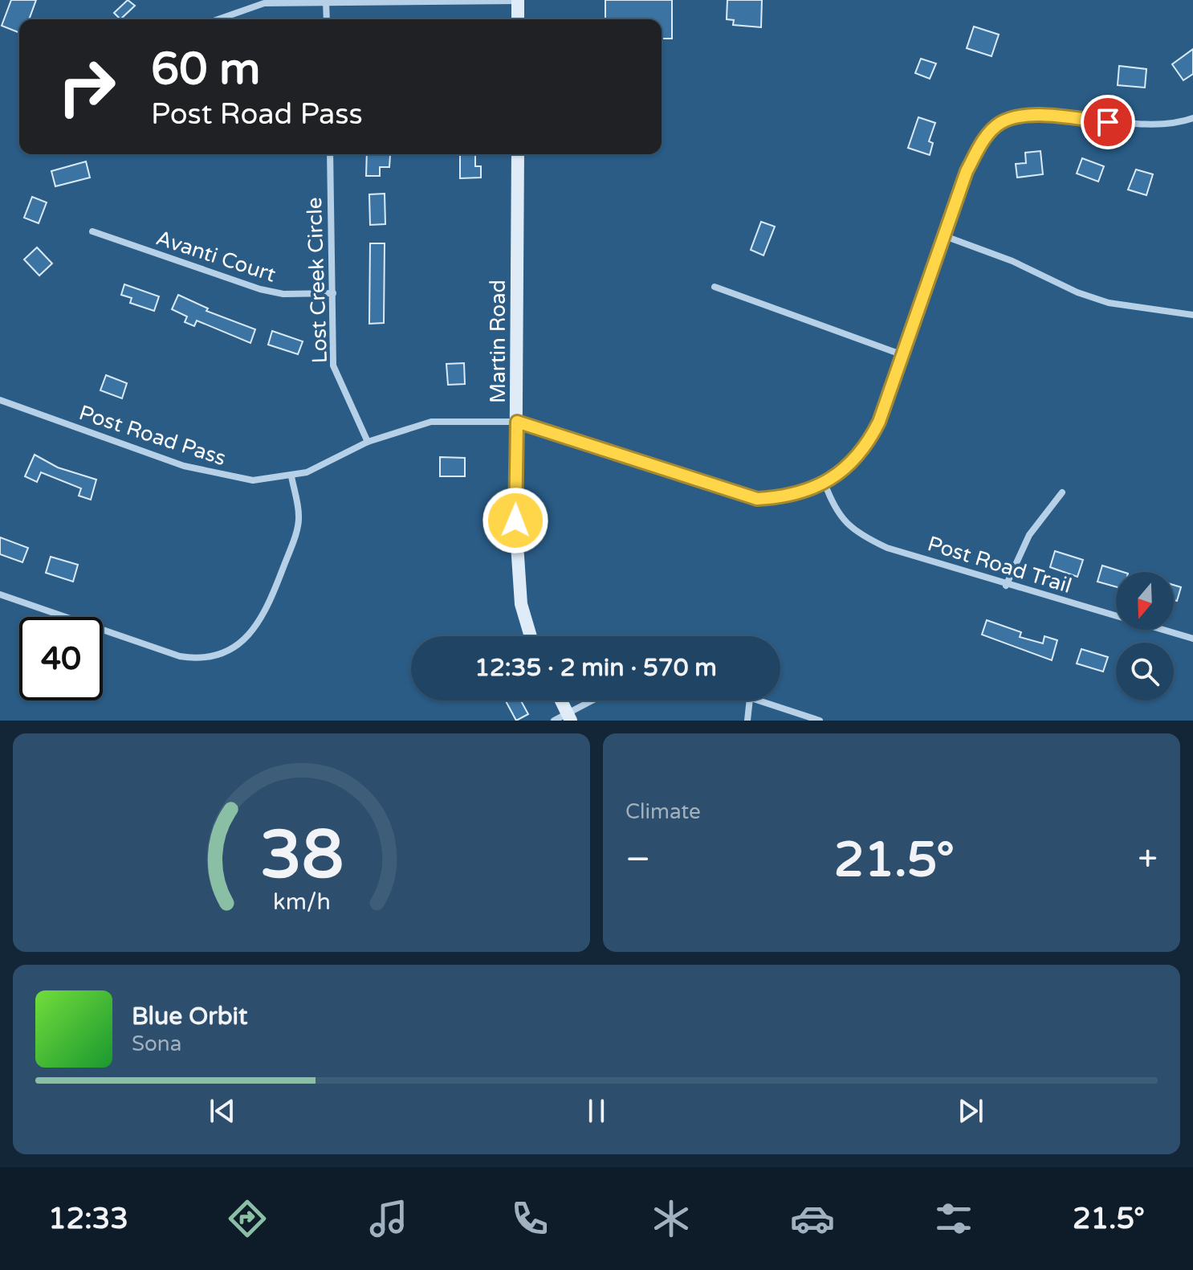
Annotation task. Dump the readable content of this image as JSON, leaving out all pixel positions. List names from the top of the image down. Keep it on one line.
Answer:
{"streets":{"street":["Avanti Court","Lost Creek Circle","Martin Road","Post Road Pass","Post Road Trail"]},"crossings":[["Avanti Court","Lost Creek Circle"],["Lost Creek Circle","Post Road Pass"],["Martin Road","Post Road Pass"],["Post Road Pass","Post Road Trail"]],"north":"bottom","page":{"turn":["60 m","Post Road Pass"],"limit":"40","trip":"12:35 · 2 min · 570 m","tile":"Climate","heat":["−","21.5°","+"],"song":["Blue Orbit","Sona"],"tabs":["12:33","21.5°"],"gauge":["38","km/h"]}}
